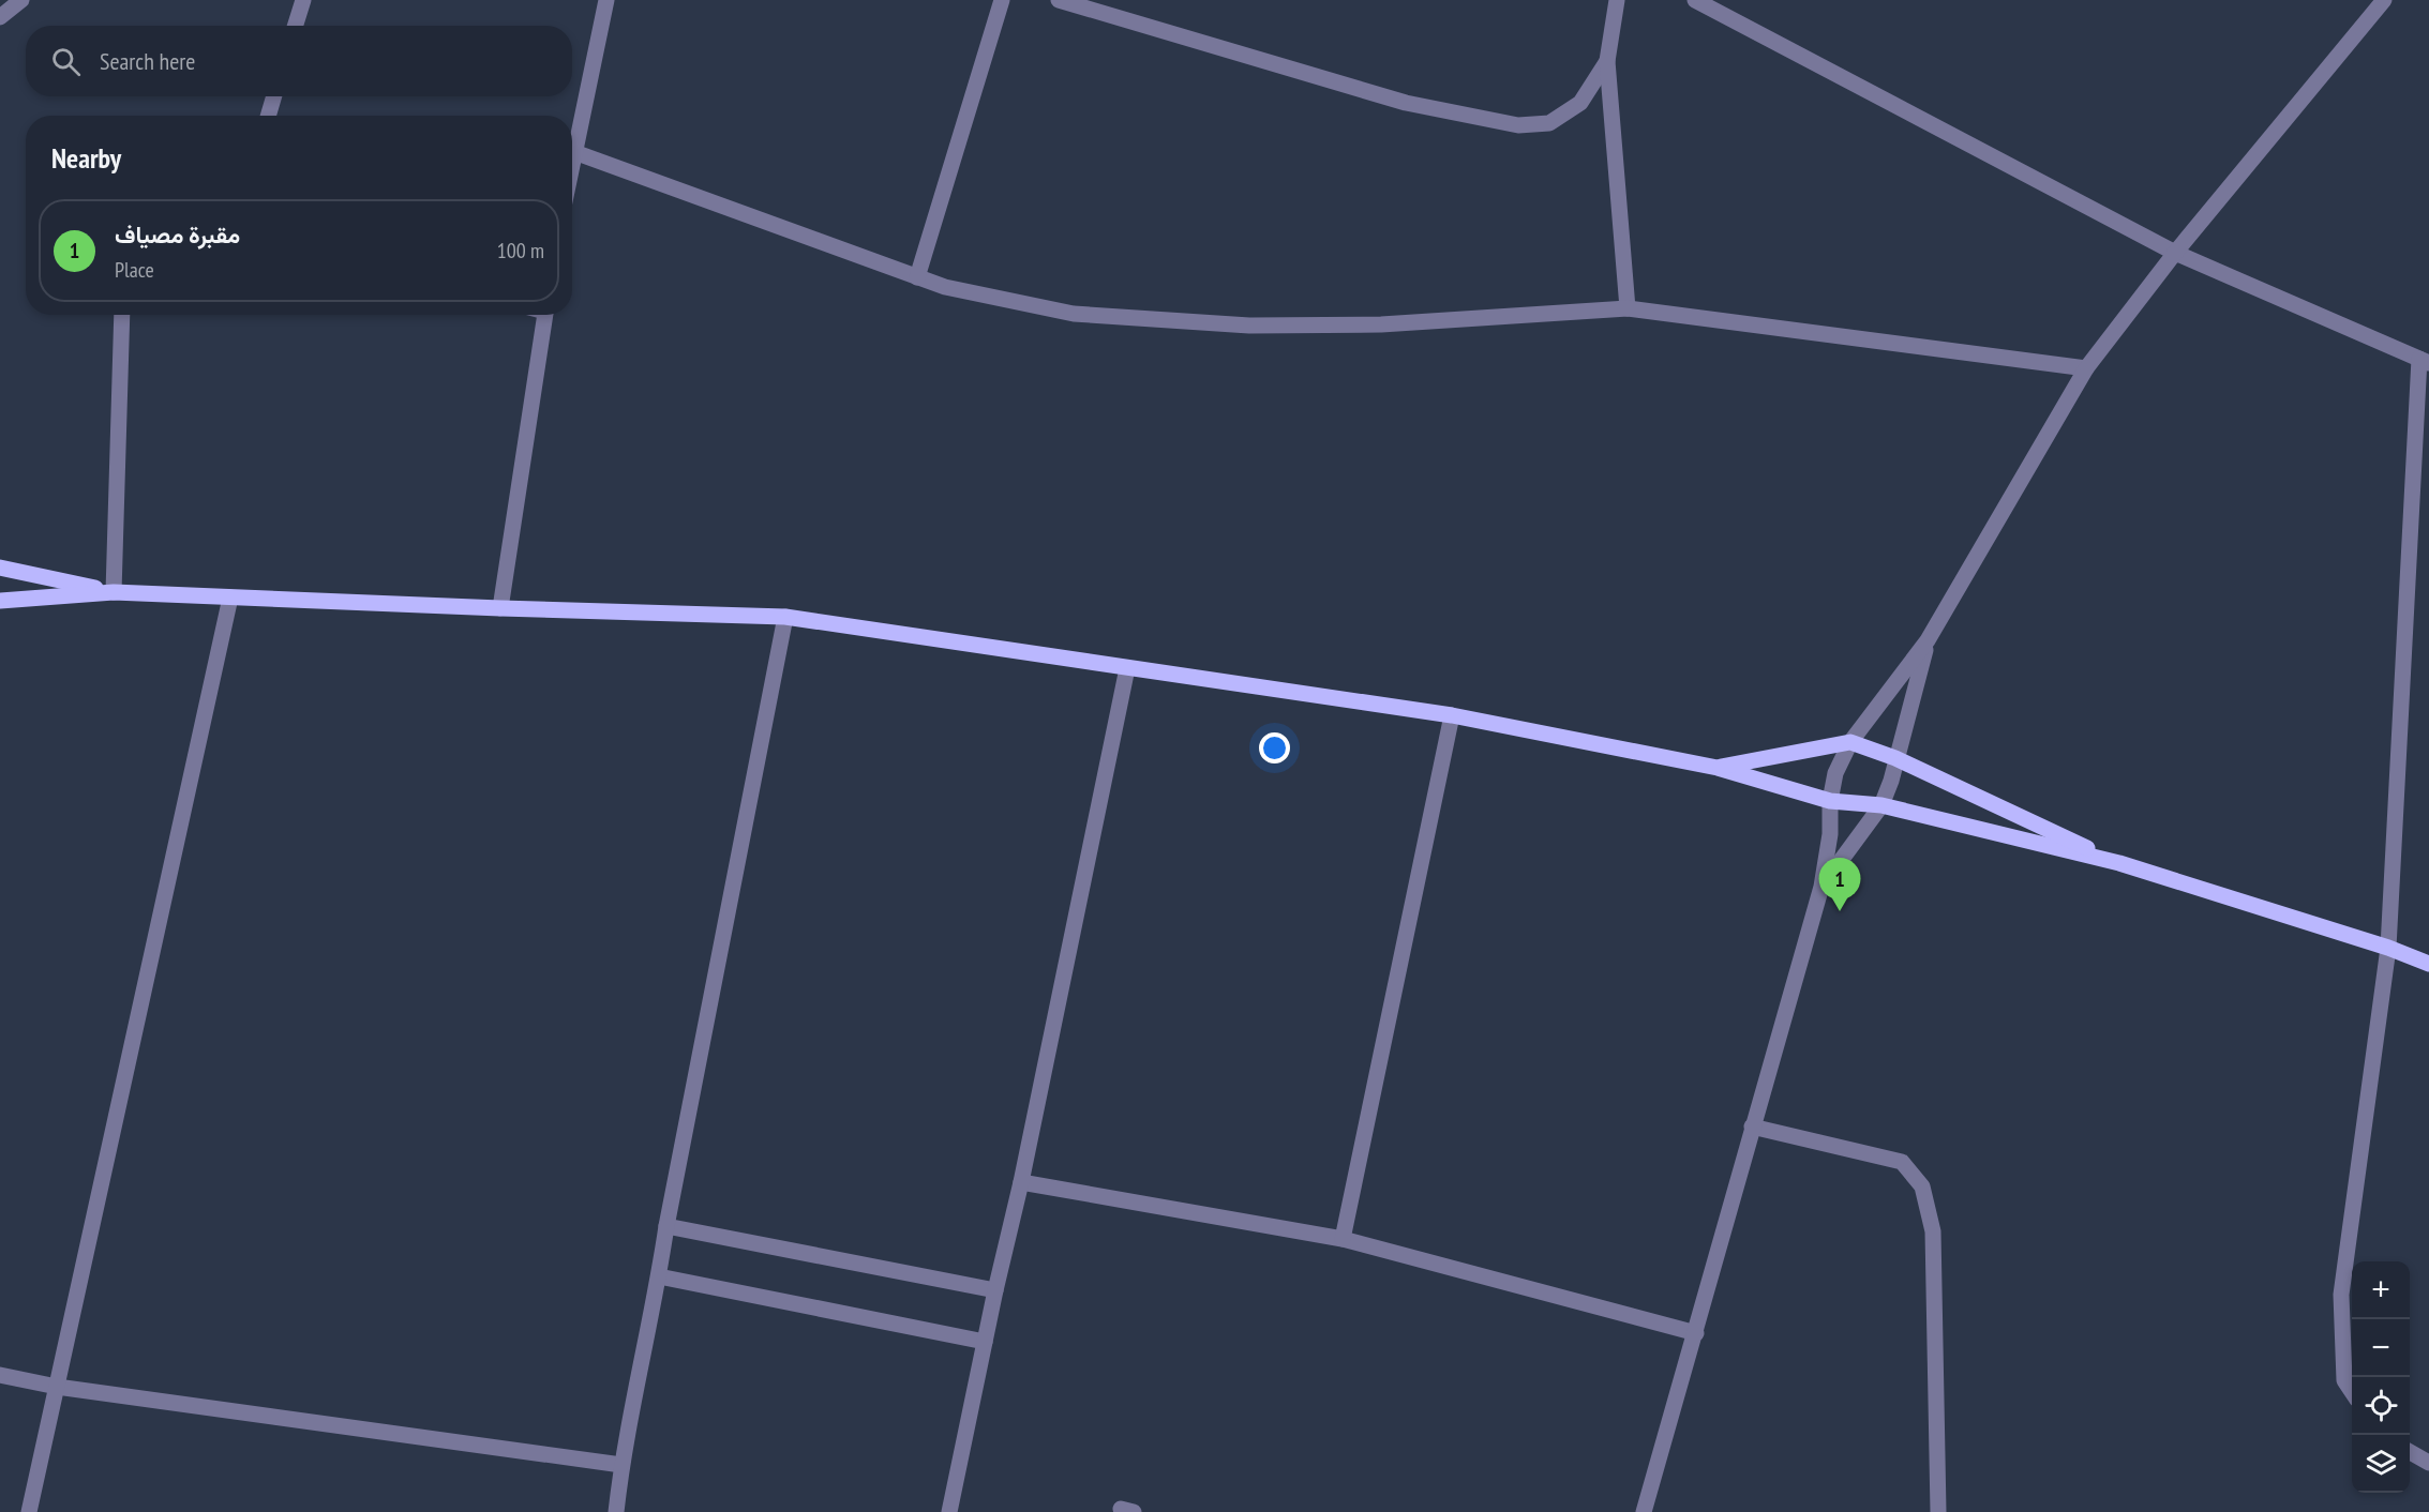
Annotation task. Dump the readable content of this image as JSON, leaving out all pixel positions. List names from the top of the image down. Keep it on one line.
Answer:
{"page":{"search":"Search here","heading":"Nearby","list":[{"mark":"1","name":"مقبرة مصياف","note":"Place","value":"100 m"}],"pins":"1","map_buttons":["+","−"]}}
